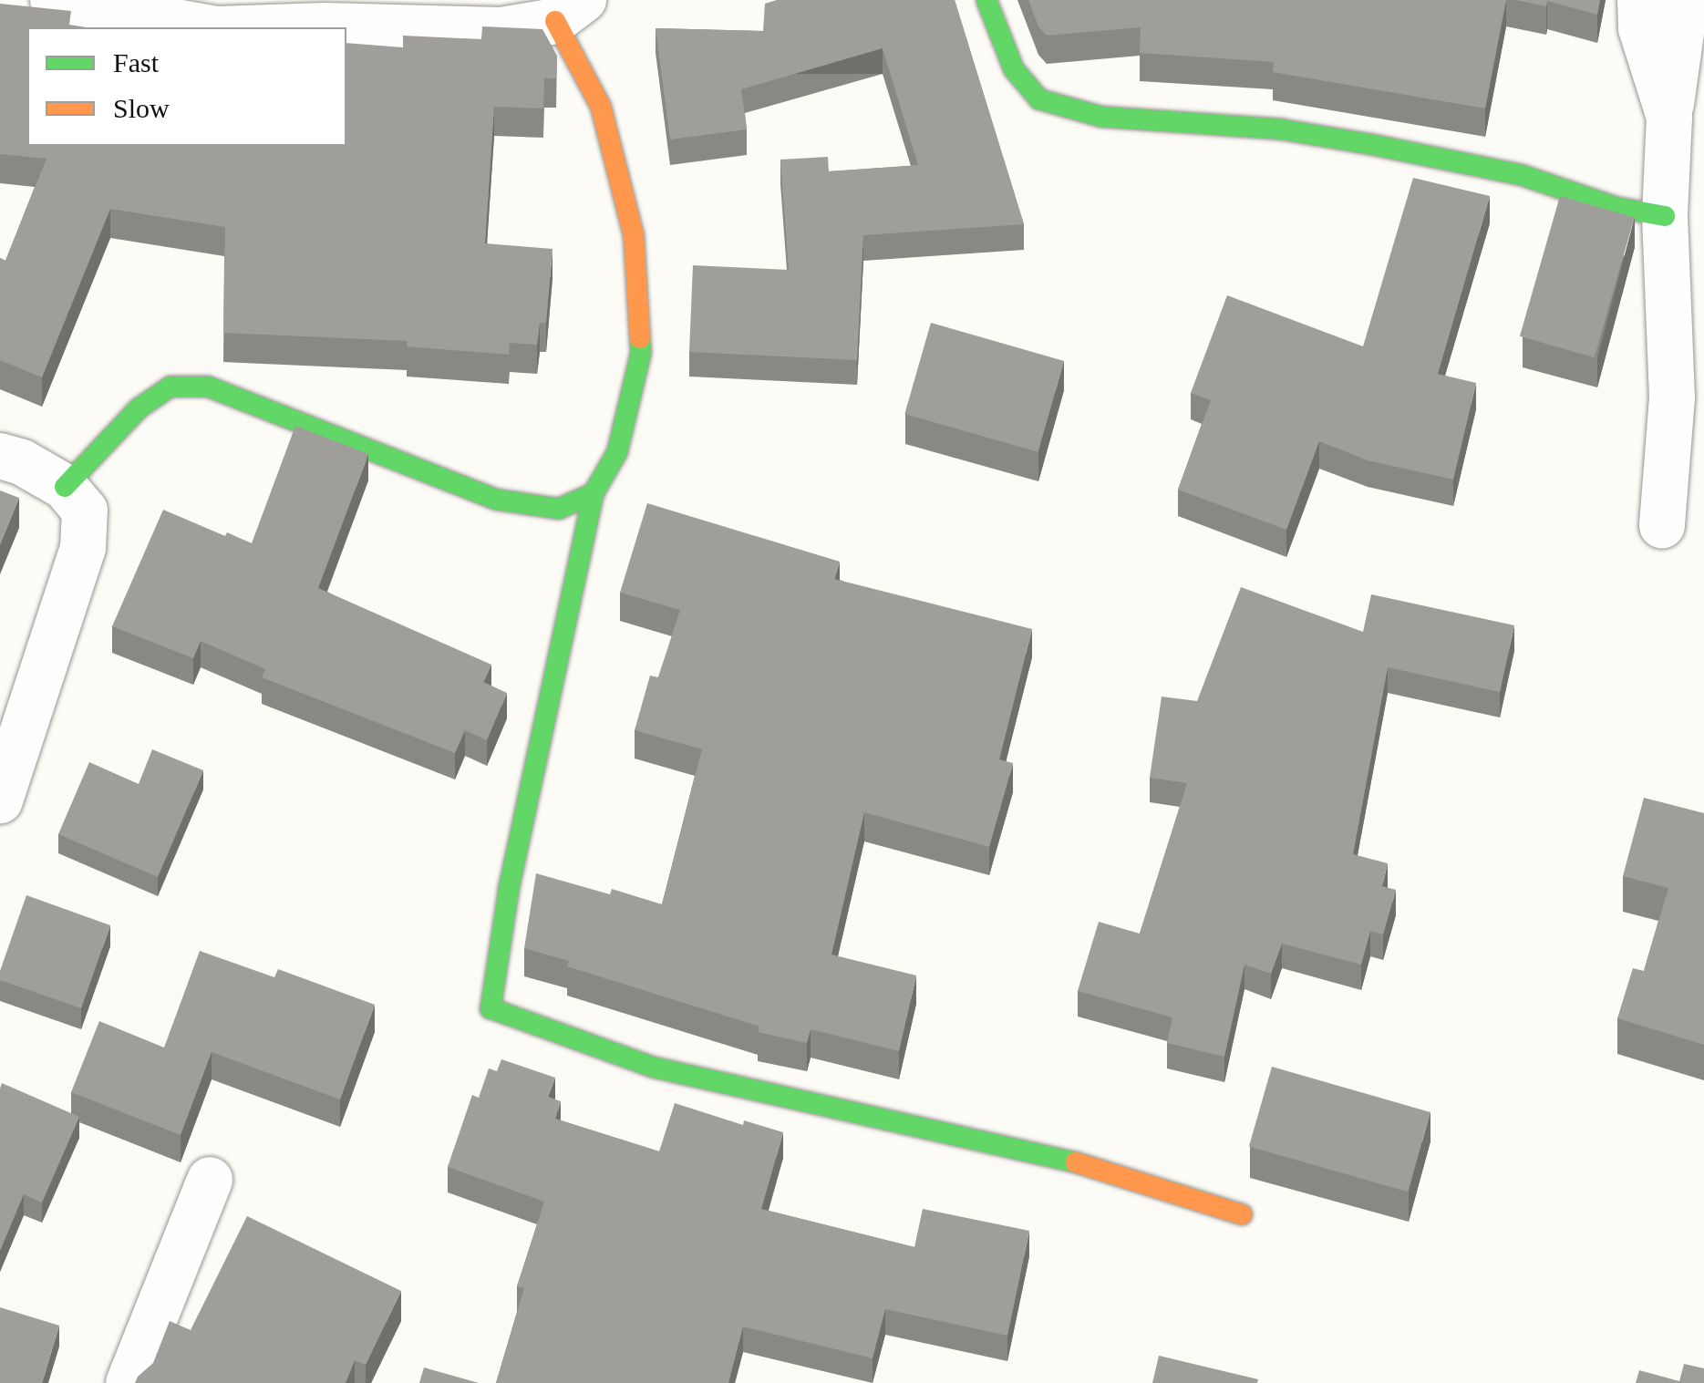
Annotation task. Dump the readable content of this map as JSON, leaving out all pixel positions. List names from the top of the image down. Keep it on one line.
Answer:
{"legend":["Fast","Slow"]}
